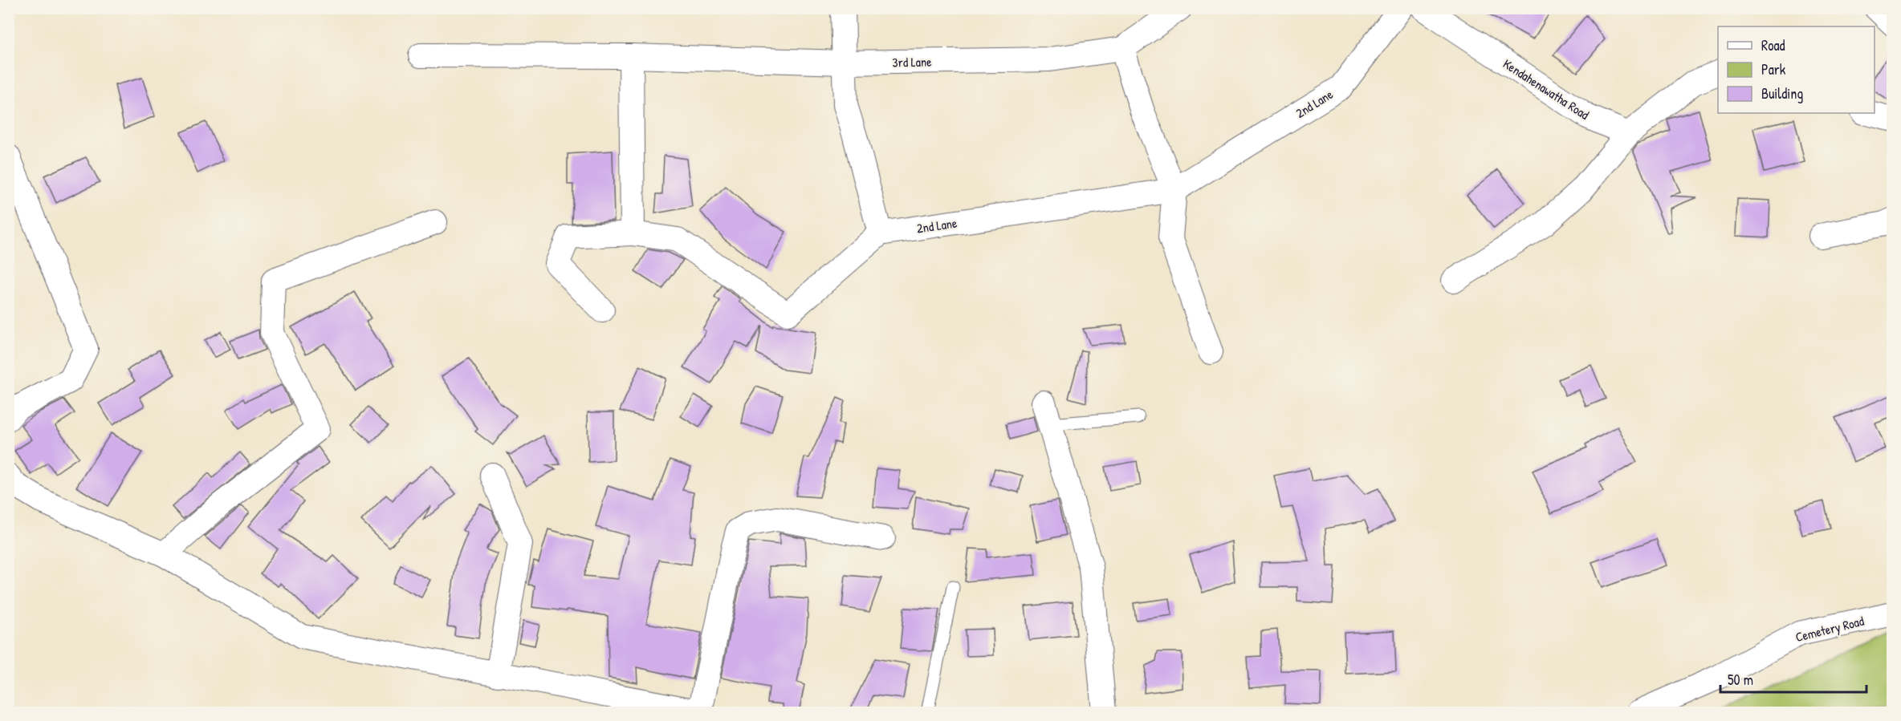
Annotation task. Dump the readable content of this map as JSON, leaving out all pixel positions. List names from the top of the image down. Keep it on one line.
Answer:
{"streets":{"street":["3rd Lane","Kendahenawatha Road","2nd Lane","Cemetery Road"]},"legend":["Road","Park","Building"],"scale_bar":"50 m"}
